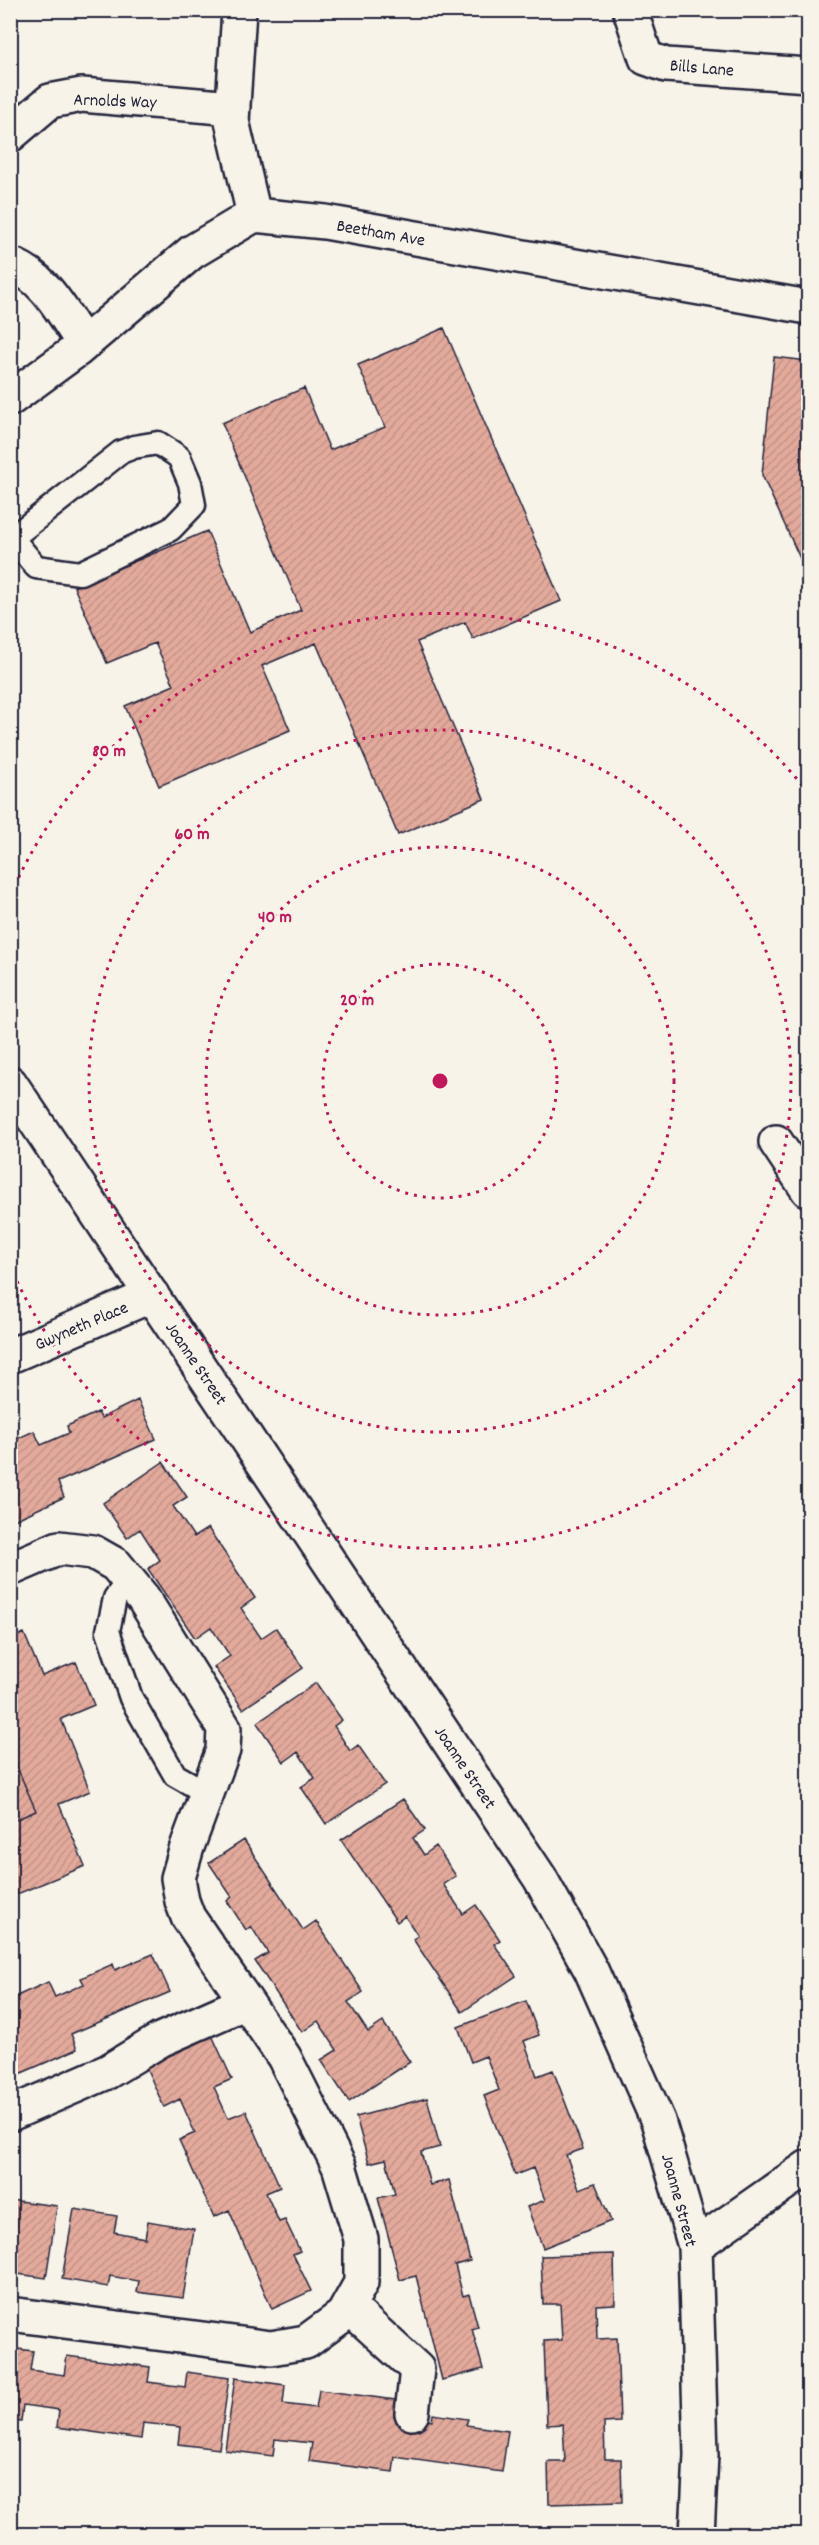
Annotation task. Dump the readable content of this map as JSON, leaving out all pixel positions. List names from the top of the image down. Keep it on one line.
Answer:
{"streets":{"street":["Bills Lane","Arnolds Way","Beetham Ave","Gwyneth Place","Joanne Street"]},"crossings":[["Gwyneth Place","Joanne Street"]],"rings":["80 m","60 m","40 m","20 m"]}
